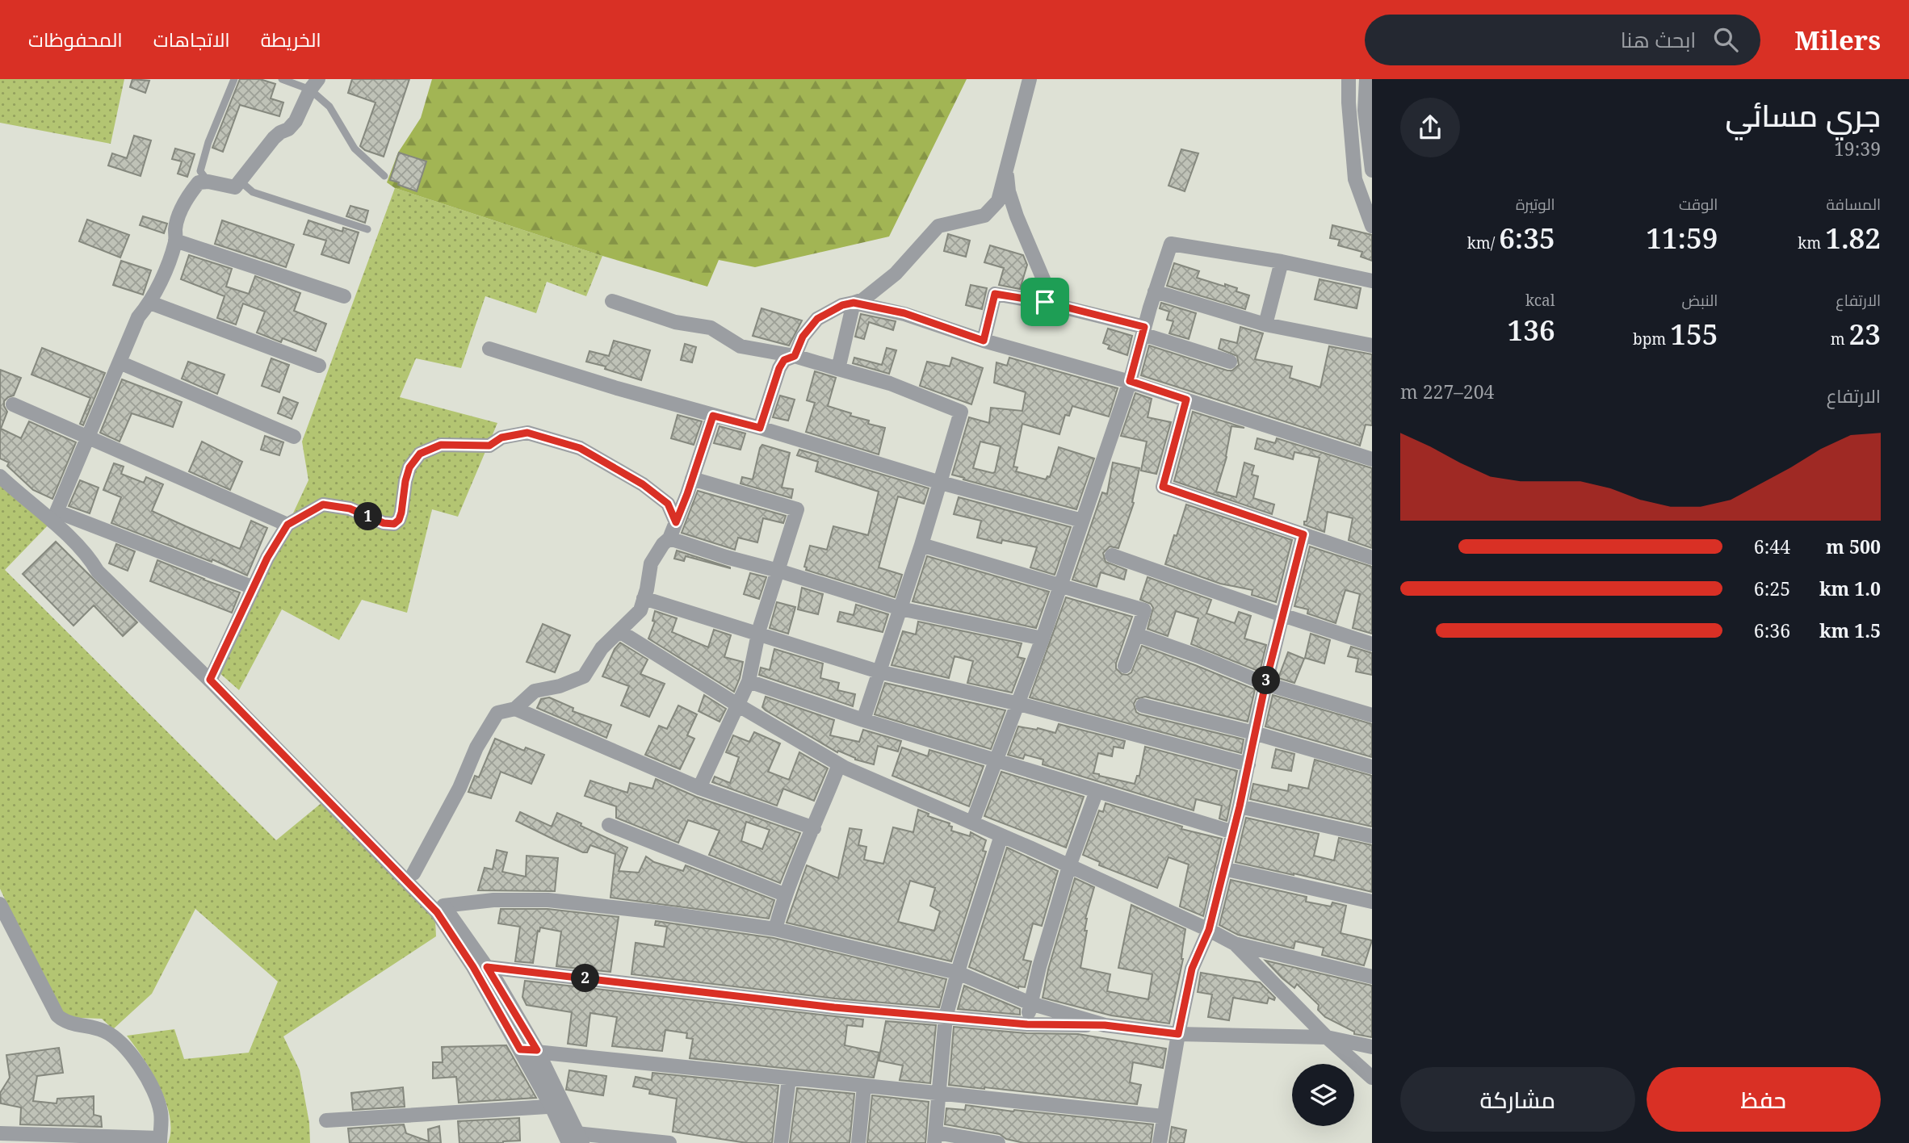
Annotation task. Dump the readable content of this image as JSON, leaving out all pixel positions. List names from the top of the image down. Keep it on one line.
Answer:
{"page":{"header":"Milers","search":"ابحث هنا","nav":["الخريطة","الاتجاهات","المحفوظات"],"heading":["جري مسائي","19:39"],"stats":[["المسافة","1.82 km"],["الوقت","11:59"],["الوتيرة","6:35 /km"],["الارتفاع","23 m"],["النبض","155 bpm"],["kcal","136"]],"chart":["الارتفاع","204–227 m"],"pins":["1","3","2"],"list":[{"name":"500 m","note":"6:44"},{"name":"1.0 km","note":"6:25"},{"name":"1.5 km","note":"6:36"}],"buttons":["حفظ","مشاركة"]}}
